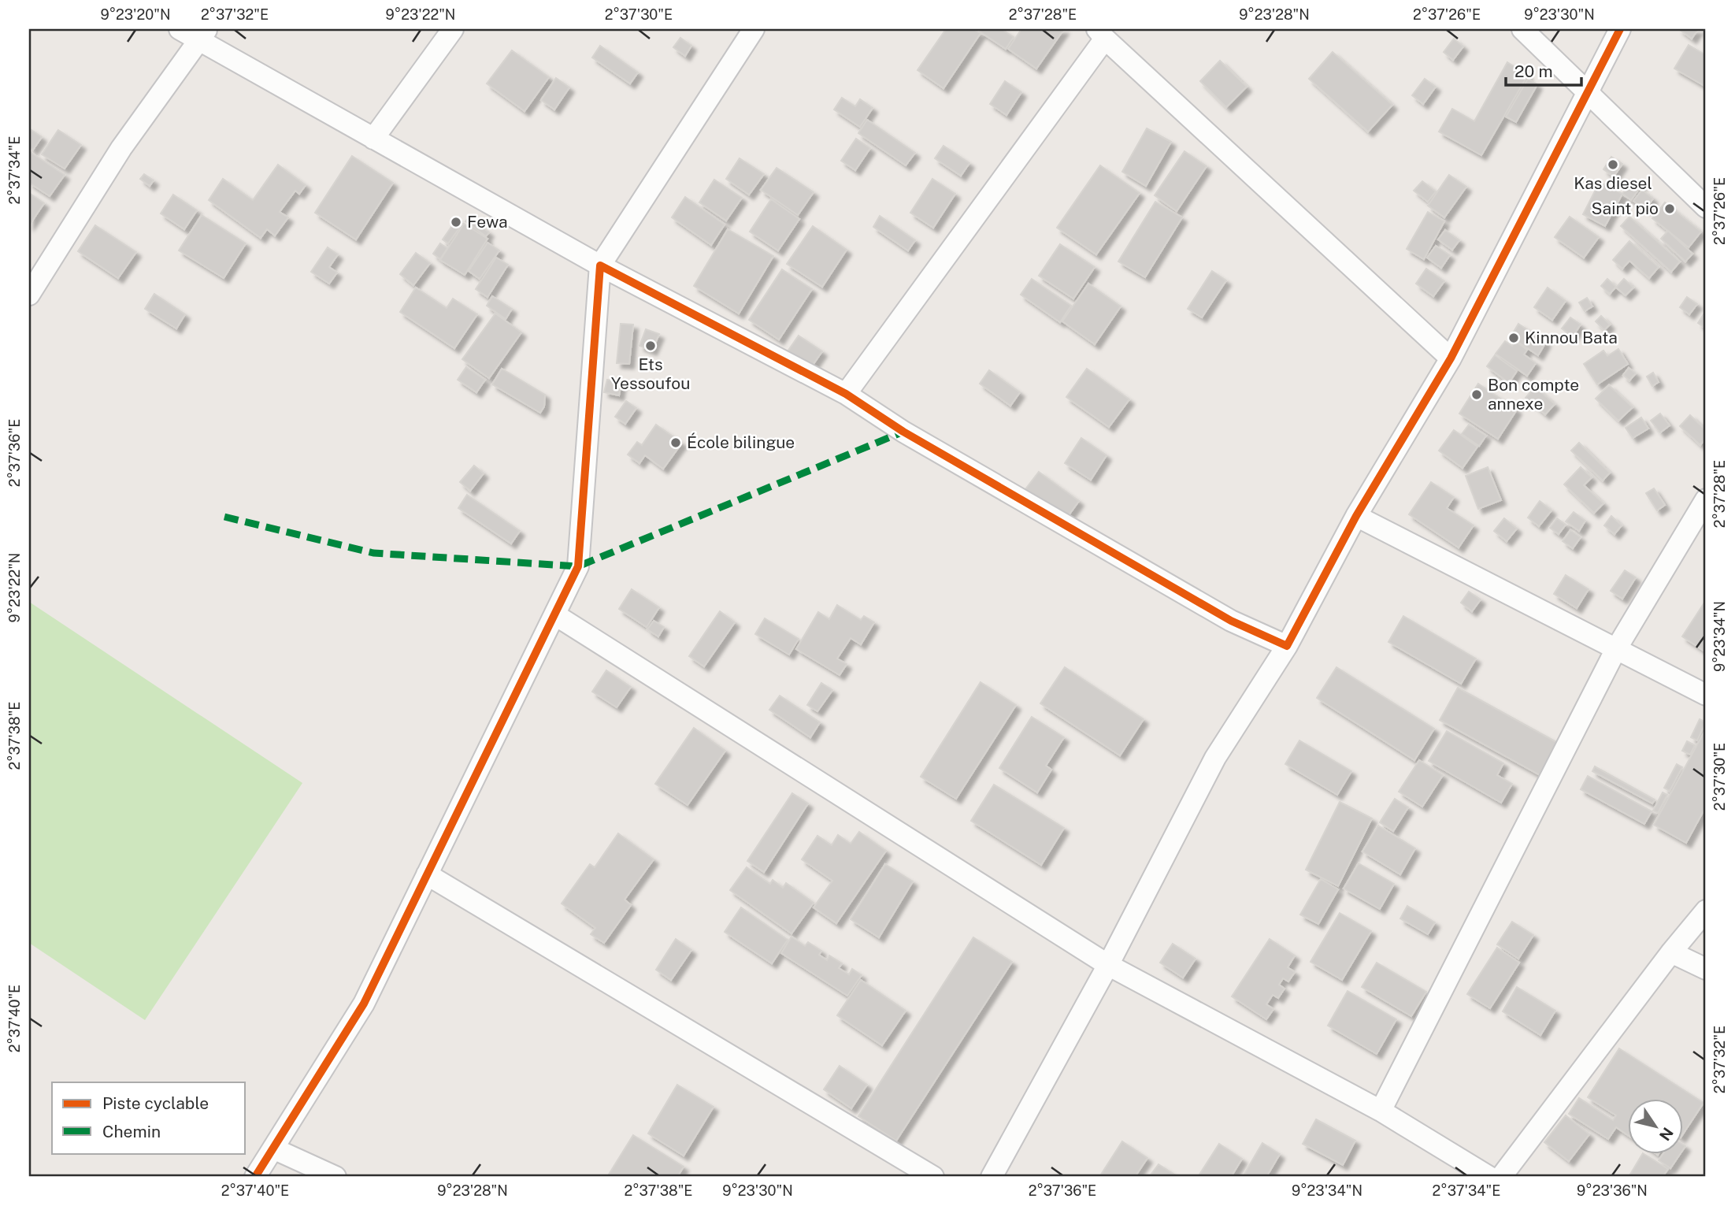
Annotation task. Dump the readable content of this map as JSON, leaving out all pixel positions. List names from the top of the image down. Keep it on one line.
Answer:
{"places":["Kas diesel","Saint pio","Fewa","Kinnou Bata","Ets Yessoufou","Bon compte annexe","École bilingue"],"legend":["Piste cyclable","Chemin"],"scale_bar":"20 m","north":"bottom right","coordinates":["9°23'20\"N","2°37'32\"E","9°23'22\"N","2°37'30\"E","2°37'28\"E","9°23'28\"N","2°37'26\"E","9°23'30\"N","2°37'34\"E","2°37'36\"E","9°23'34\"N","2°37'38\"E","2°37'40\"E","9°23'36\"N"]}
